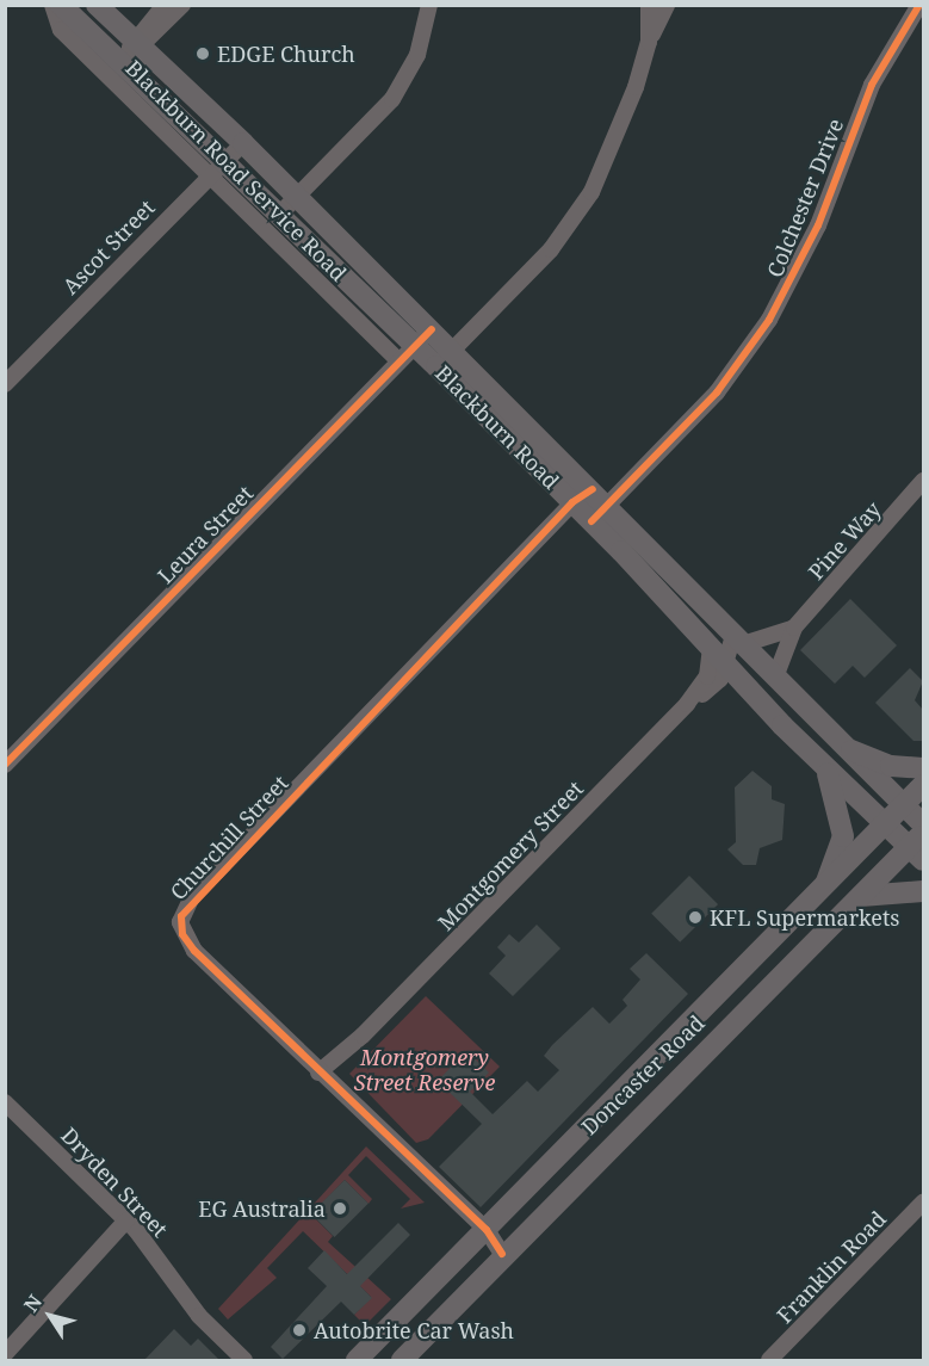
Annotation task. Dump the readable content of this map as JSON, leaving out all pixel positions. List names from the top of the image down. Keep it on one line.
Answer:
{"streets":{"main road":["Blackburn Road","Doncaster Road"],"street":["Blackburn Road Service Road","Colchester Drive","Ascot Street","Leura Street","Pine Way","Churchill Street","Montgomery Street","Dryden Street","Franklin Road"]},"crossings":[["Blackburn Road Service Road","Ascot Street"],["Blackburn Road Service Road","Leura Street"],["Colchester Drive","Blackburn Road"],["Colchester Drive","Churchill Street"],["Ascot Street","Blackburn Road"],["Blackburn Road","Leura Street"],["Blackburn Road","Pine Way"],["Blackburn Road","Churchill Street"],["Blackburn Road","Montgomery Street"],["Blackburn Road","Doncaster Road"],["Churchill Street","Montgomery Street"],["Churchill Street","Doncaster Road"]],"parks":["Montgomery Street Reserve"],"places":["EDGE Church","KFL Supermarkets","EG Australia","Autobrite Car Wash"],"north":"top left"}
